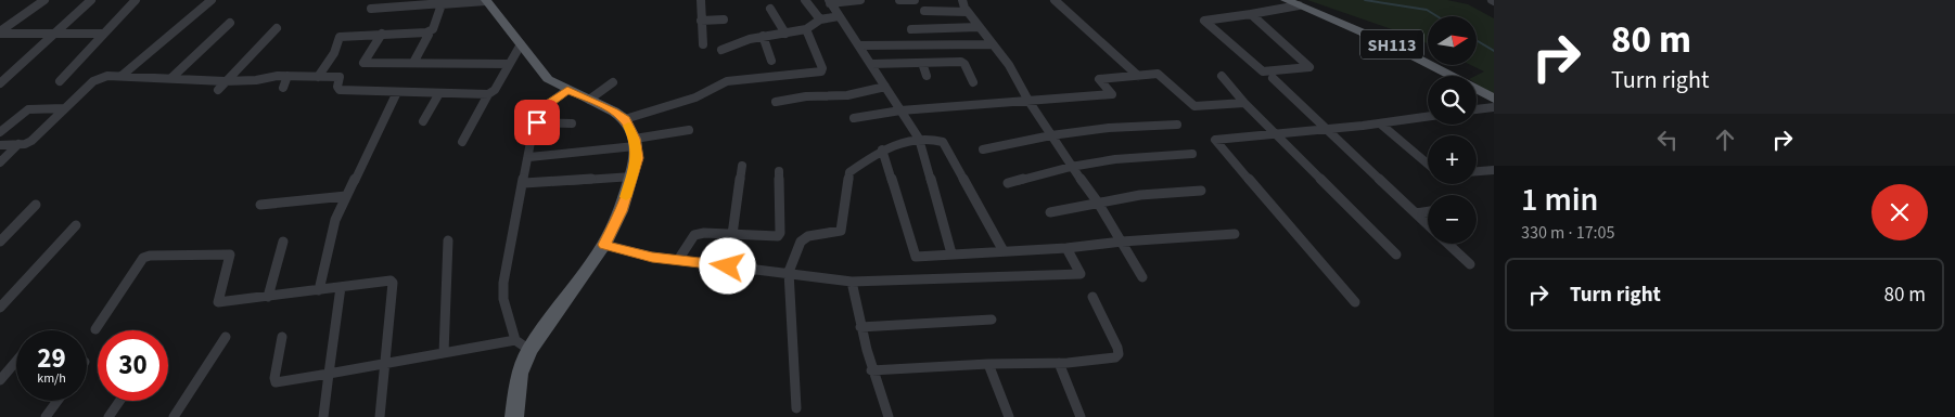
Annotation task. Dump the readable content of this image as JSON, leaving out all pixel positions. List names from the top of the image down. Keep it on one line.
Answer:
{"streets":{"main road":["SH113"]},"north":"right","page":{"turn":["80 m","Turn right"],"map_buttons":["+","−"],"heading":["1 min","330 m · 17:05"],"list":[{"name":"Turn right","value":"80 m"}],"speed":"29 km/h","limit":"30"}}
